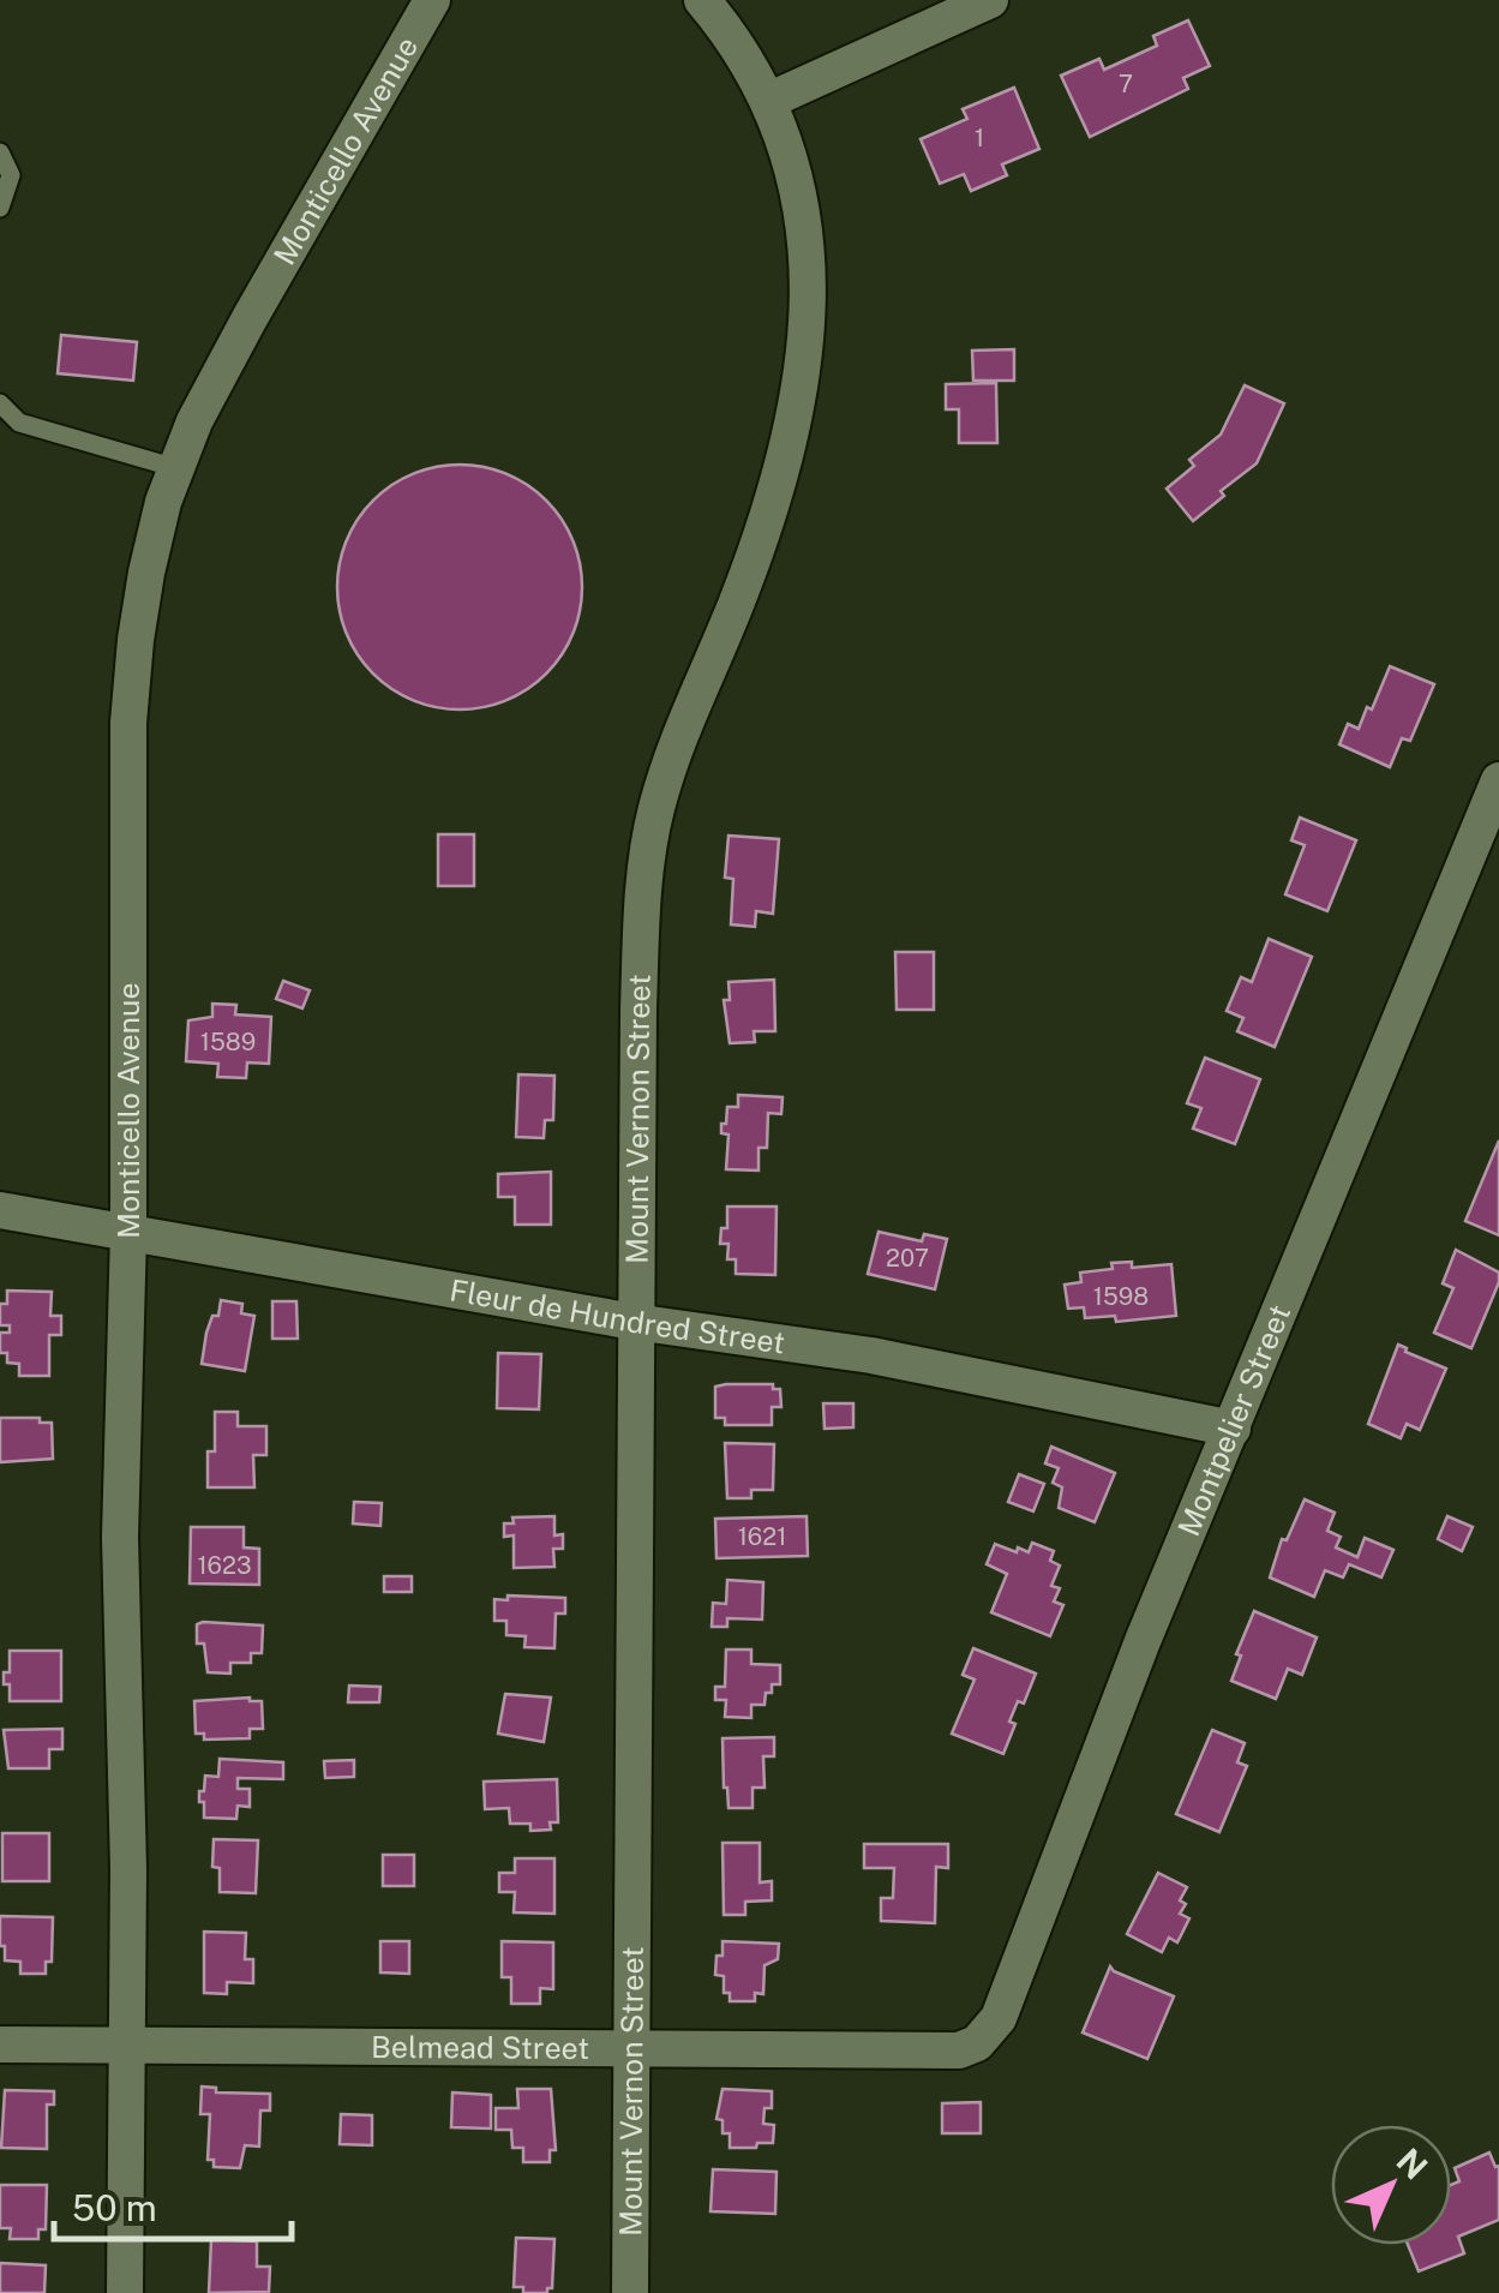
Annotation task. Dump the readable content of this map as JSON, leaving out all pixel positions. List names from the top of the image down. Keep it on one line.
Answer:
{"streets":{"street":["Monticello Avenue","Mount Vernon Street","Fleur de Hundred Street","Montpelier Street","Belmead Street"]},"crossings":[["Monticello Avenue","Fleur de Hundred Street"],["Monticello Avenue","Belmead Street"],["Mount Vernon Street","Fleur de Hundred Street"],["Mount Vernon Street","Belmead Street"],["Fleur de Hundred Street","Montpelier Street"],["Montpelier Street","Belmead Street"]],"house_numbers":["7","1","1589","207","1598","1621","1623"],"scale_bar":"50 m","north":"top right"}
